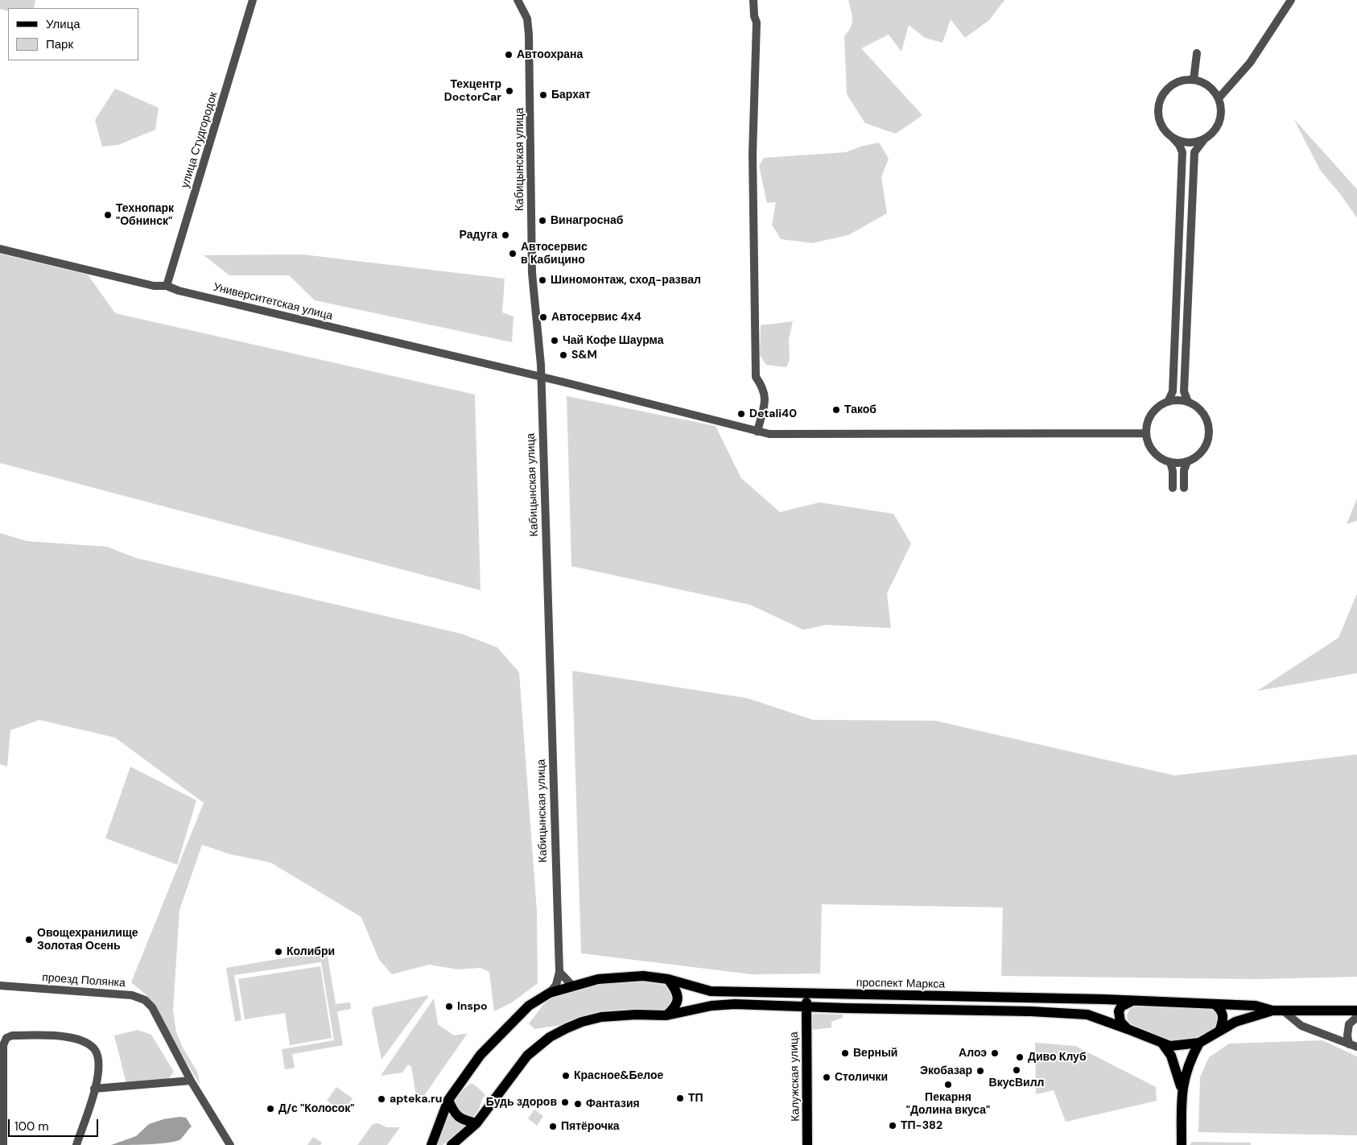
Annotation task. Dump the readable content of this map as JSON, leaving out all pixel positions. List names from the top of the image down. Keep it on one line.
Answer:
{"streets":{"main road":["проспект Маркса","Калужская улица"],"street":["улица Студгородок","Кабицынская улица","Университетская улица","проезд Полянка"]},"crossings":[["улица Студгородок","Университетская улица"],["Кабицынская улица","Университетская улица"],["проспект Маркса","Калужская улица"]],"places":["Автоохрана","Техцентр DoctorCar","Бархат","Технопарк \"Обнинск\"","Винагроснаб","Радуга","Автосервис в Кабицино","Шиномонтаж, сход-развал","Автосервис 4х4","Чай Кофе Шаурма","S&M","Такоб","Detali40","Овощехранилище Золотая Осень","Колибри","Inspo","Верный","Алоэ","Диво Клуб","ВкусВилл","Экобазар","Красное&Белое","Столички","Пекарня \"Долина вкуса\"","ТП","apteka.ru","Будь здоров","Фантазия","Д/с \"Колосок\"","ТП-382","Пятёрочка"],"legend":["Улица","Парк"],"scale_bar":"100 m"}
